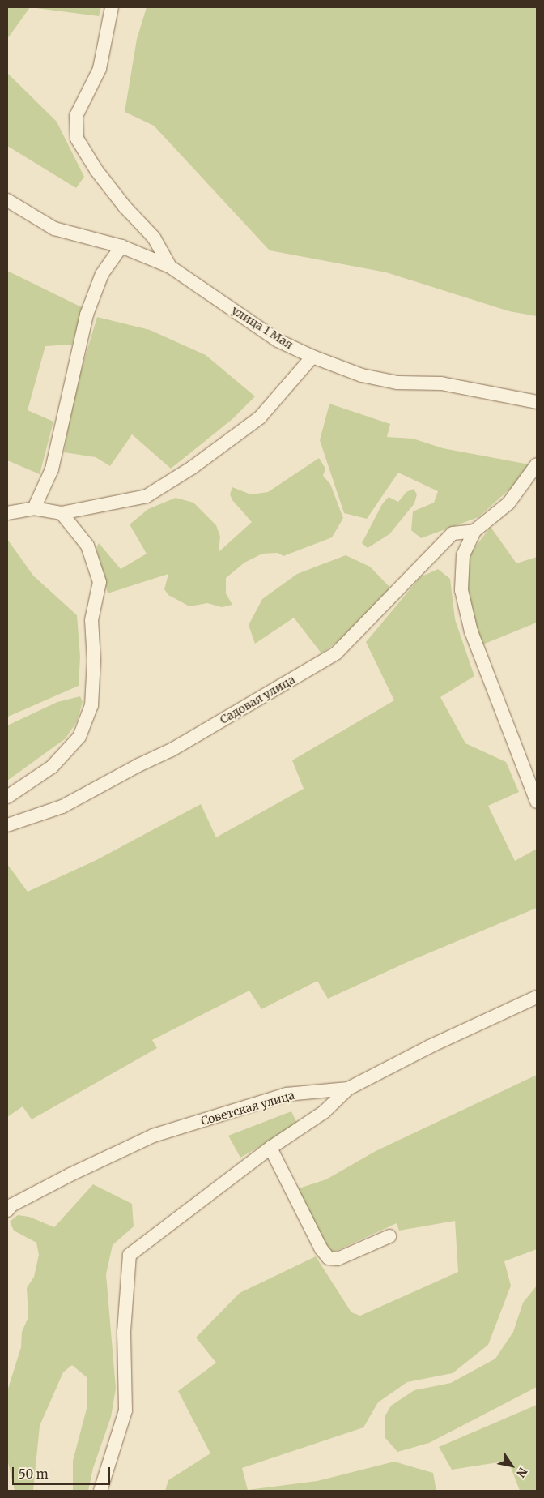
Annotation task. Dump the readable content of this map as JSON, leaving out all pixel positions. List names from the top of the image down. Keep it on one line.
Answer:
{"streets":{"street":["улица 1 Мая","Садовая улица","Советская улица"]},"scale_bar":"50 m","north":"bottom right"}
